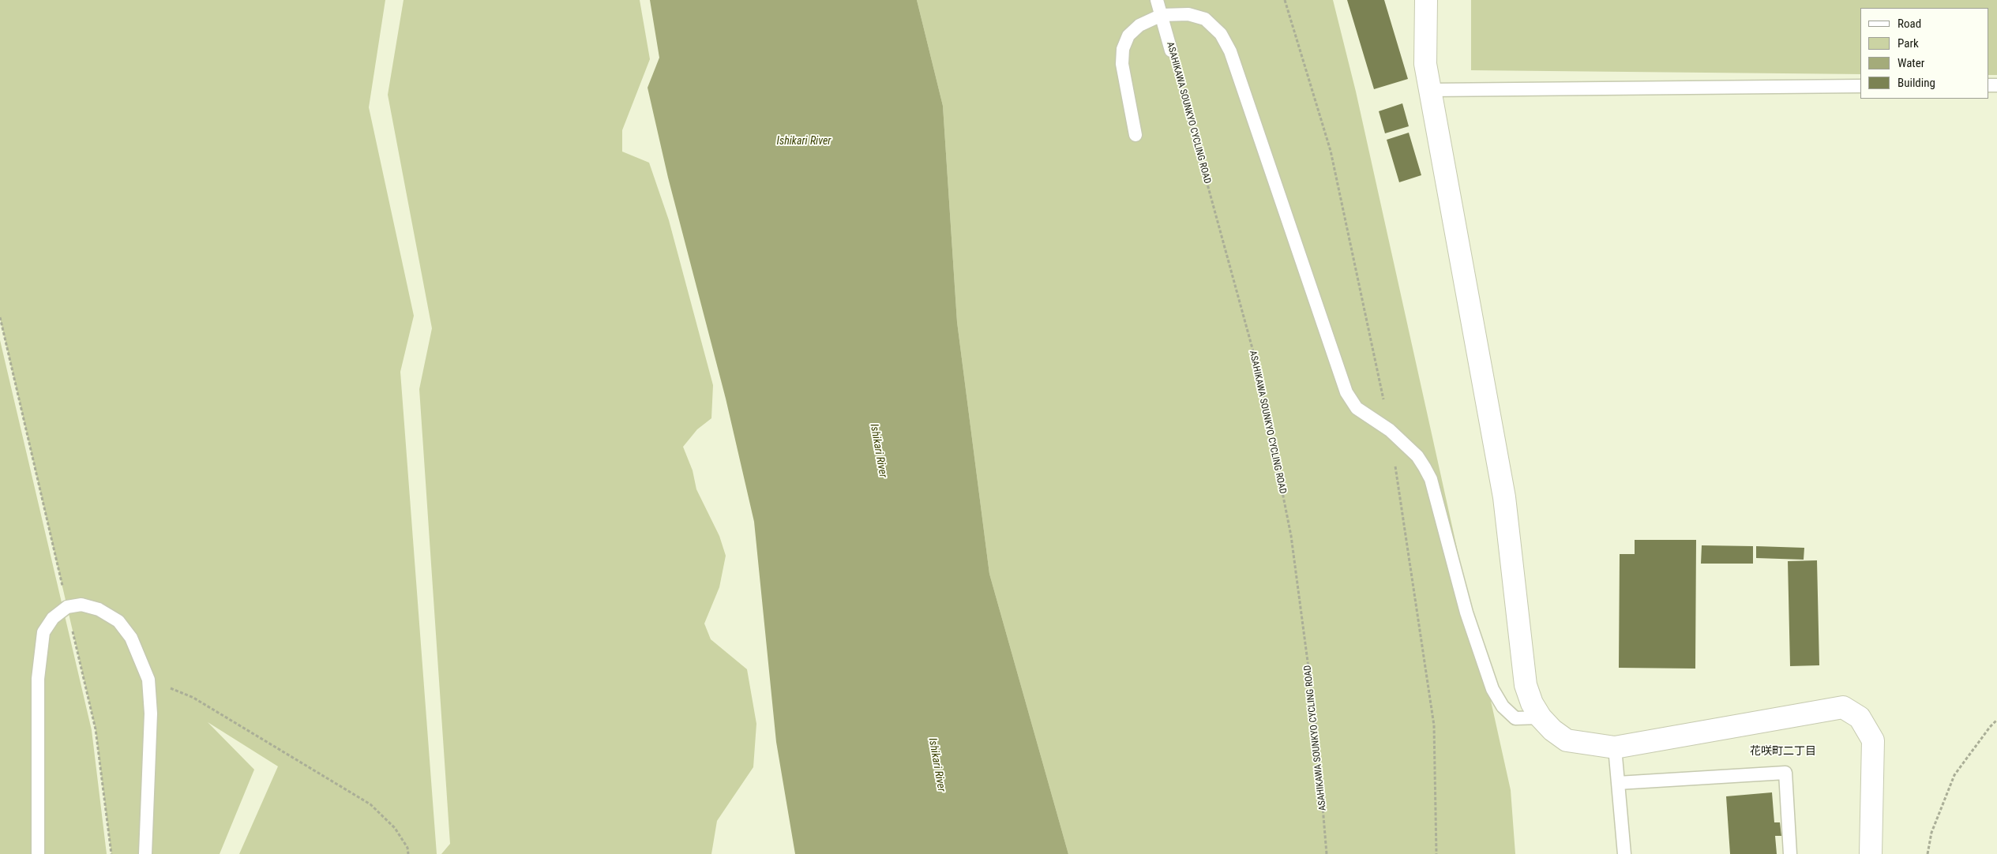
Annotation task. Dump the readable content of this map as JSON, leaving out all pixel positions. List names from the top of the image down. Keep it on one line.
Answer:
{"streets":{"lane":["ASAHIKAWA SOUNKYO CYCLING ROAD"]},"districts":["花咲町二丁目"],"water":["Ishikari River"],"legend":["Road","Park","Water","Building"]}
